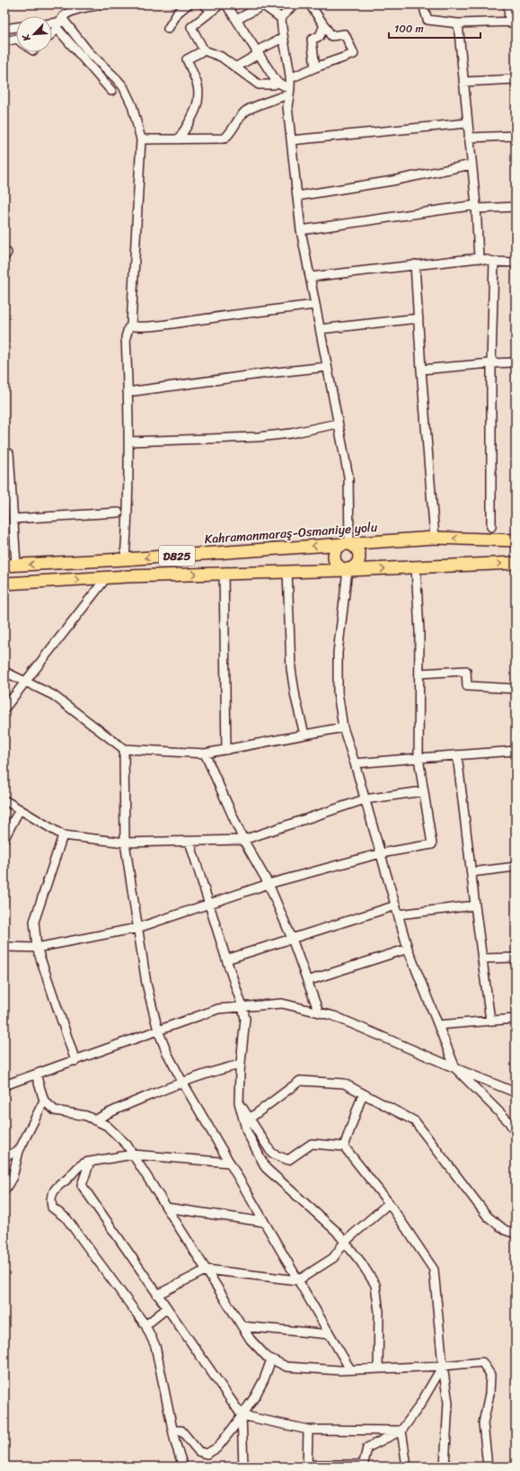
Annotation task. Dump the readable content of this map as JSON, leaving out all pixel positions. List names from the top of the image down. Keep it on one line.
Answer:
{"streets":{"highway":["Kahramanmaraş-Osmaniye yolu","D825"]},"crossings":[["Kahramanmaraş-Osmaniye yolu","D825"]],"scale_bar":"100 m","north":"bottom left"}
